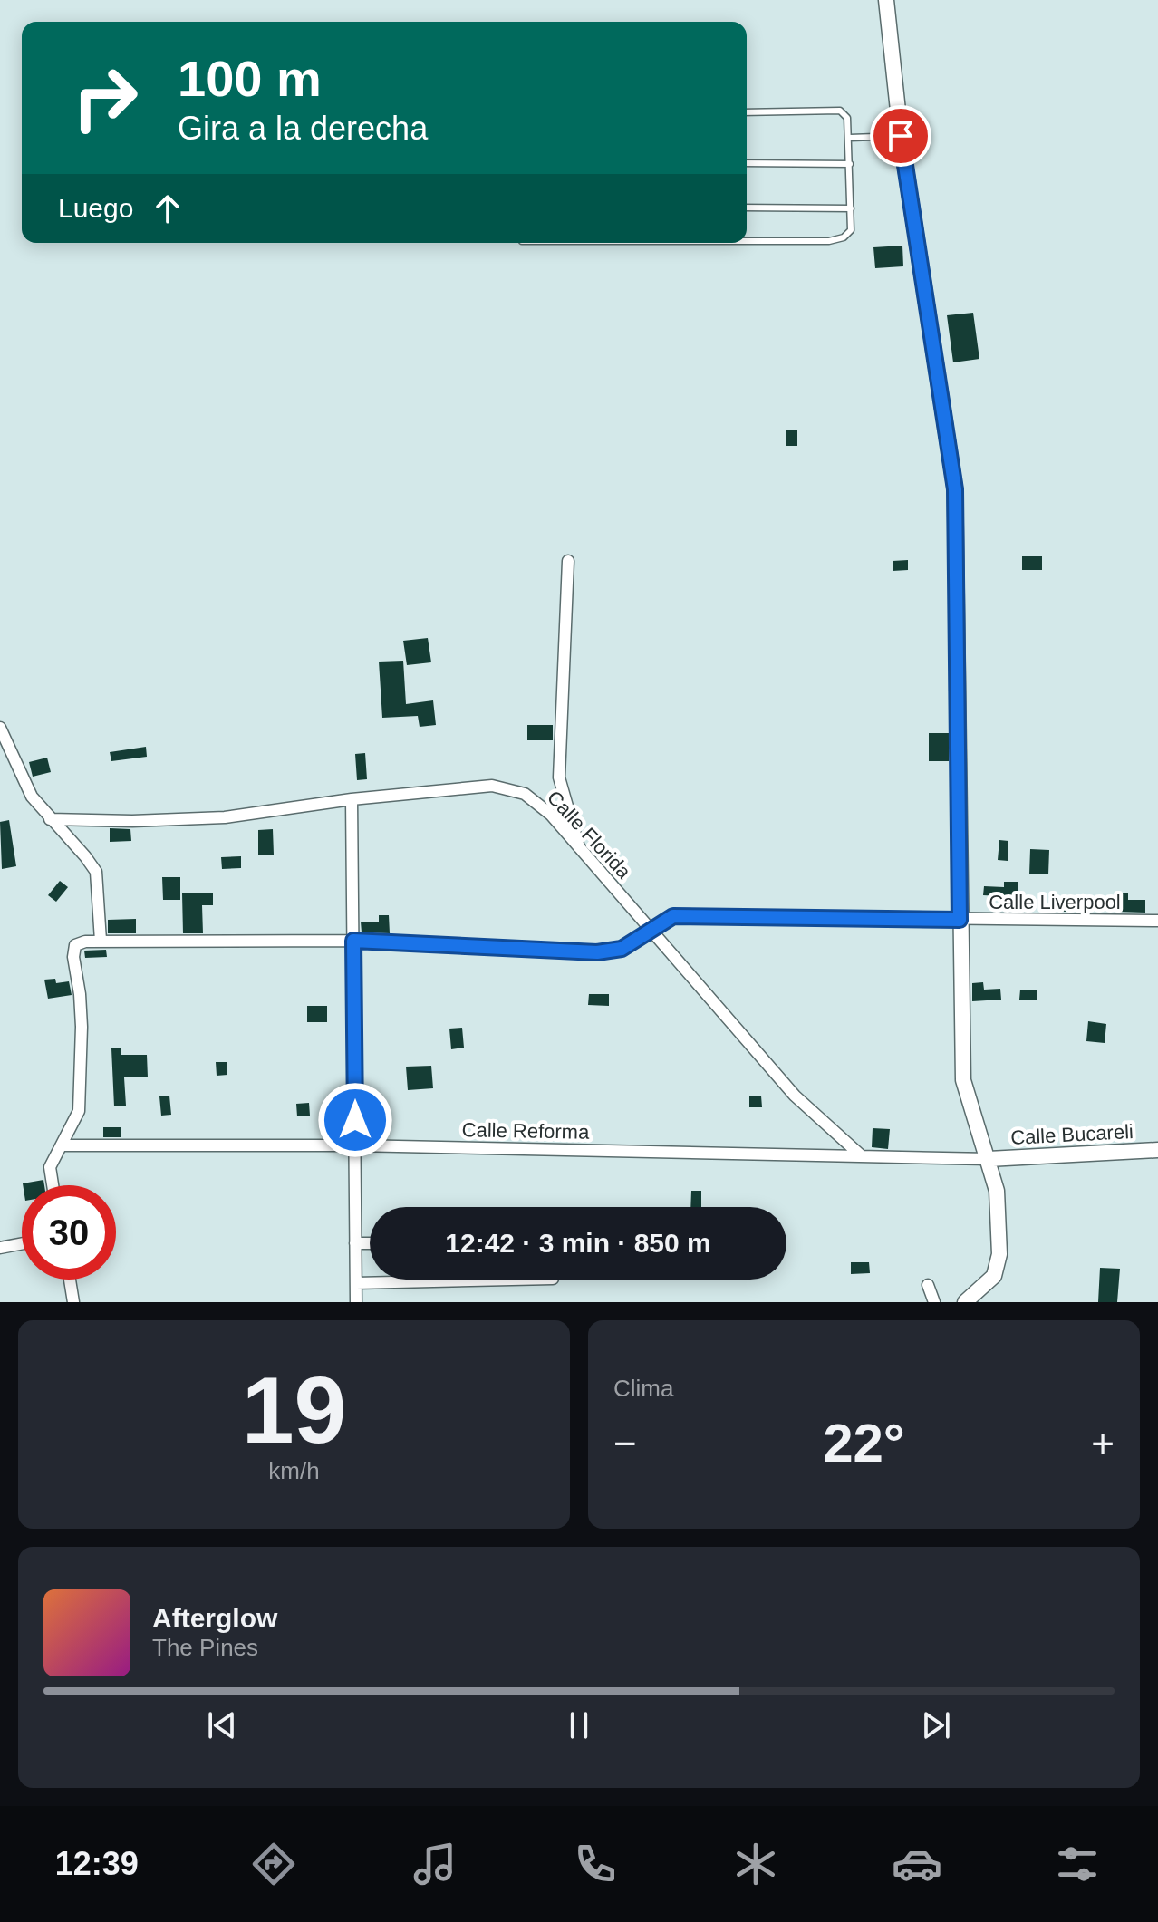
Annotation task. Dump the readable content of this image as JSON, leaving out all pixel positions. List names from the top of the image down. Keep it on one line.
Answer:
{"streets":{"street":["Calle Florida","Calle Liverpool","Calle Reforma","Calle Bucareli"]},"crossings":[["Calle Florida","Calle Liverpool"],["Calle Florida","Calle Reforma"],["Calle Liverpool","Calle Reforma"],["Calle Reforma","Calle Bucareli"]],"page":{"turn":["100 m","Gira a la derecha"],"then":"Luego","limit":"30","trip":"12:42 · 3 min · 850 m","tile":[["19","km/h"],"Clima"],"heat":["−","22°","+"],"song":["Afterglow","The Pines"],"tabs":"12:39"}}
